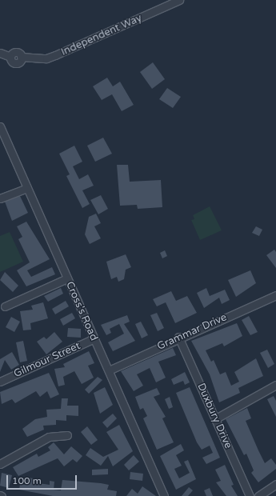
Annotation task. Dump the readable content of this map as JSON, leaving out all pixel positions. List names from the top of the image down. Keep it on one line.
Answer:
{"streets":{"street":["Independent Way","Cross's Road","Grammar Drive","Gilmour Street","Duxbury Drive"]},"crossings":[["Cross's Road","Grammar Drive"],["Cross's Road","Gilmour Street"],["Grammar Drive","Duxbury Drive"]],"scale_bar":"100 m"}
